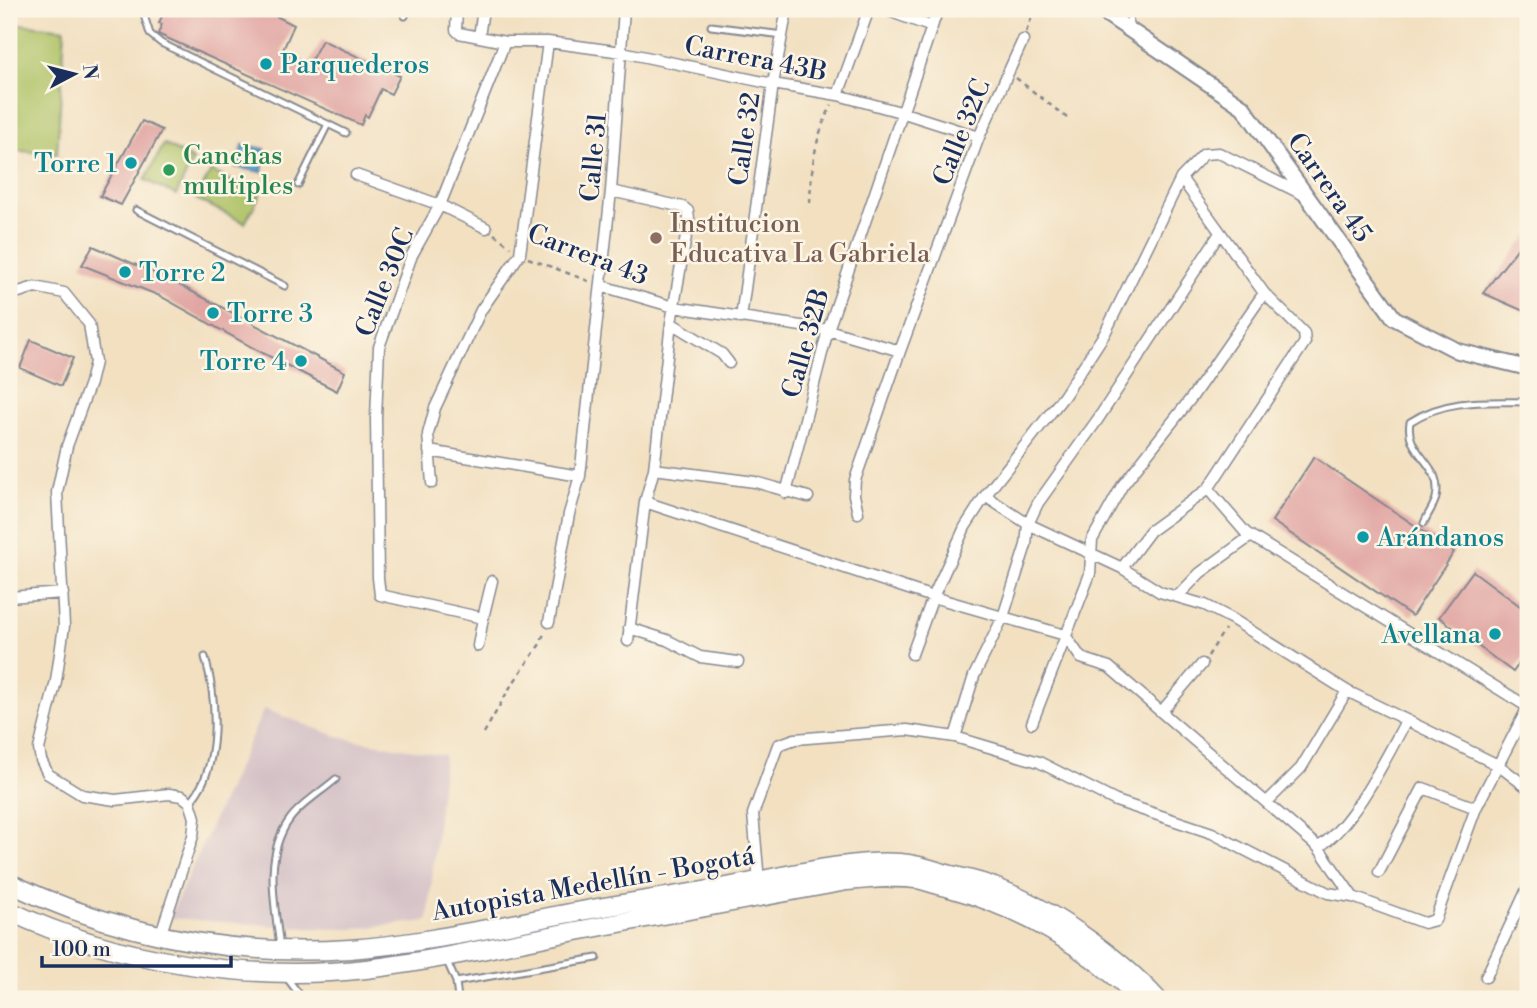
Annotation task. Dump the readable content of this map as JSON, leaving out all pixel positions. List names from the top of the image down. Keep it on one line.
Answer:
{"streets":{"highway":["Autopista Medellín - Bogotá"],"main road":["Carrera 45"],"street":["Carrera 43B","Calle 32C","Calle 32","Calle 31","Carrera 43","Calle 30C","Calle 32B"]},"crossings":[["Carrera 43B","Calle 32C"],["Carrera 43B","Calle 32"],["Carrera 43B","Calle 31"],["Carrera 43B","Calle 30C"],["Carrera 43B","Calle 32B"],["Calle 32C","Carrera 43"],["Calle 32","Carrera 43"],["Calle 31","Carrera 43"],["Carrera 43","Calle 32B"]],"places":["Parquederos","Torre 1","Canchas multiples","Institucion Educativa La Gabriela","Torre 2","Torre 3","Torre 4","Arándanos","Avellana"],"scale_bar":"100 m","north":"right"}
